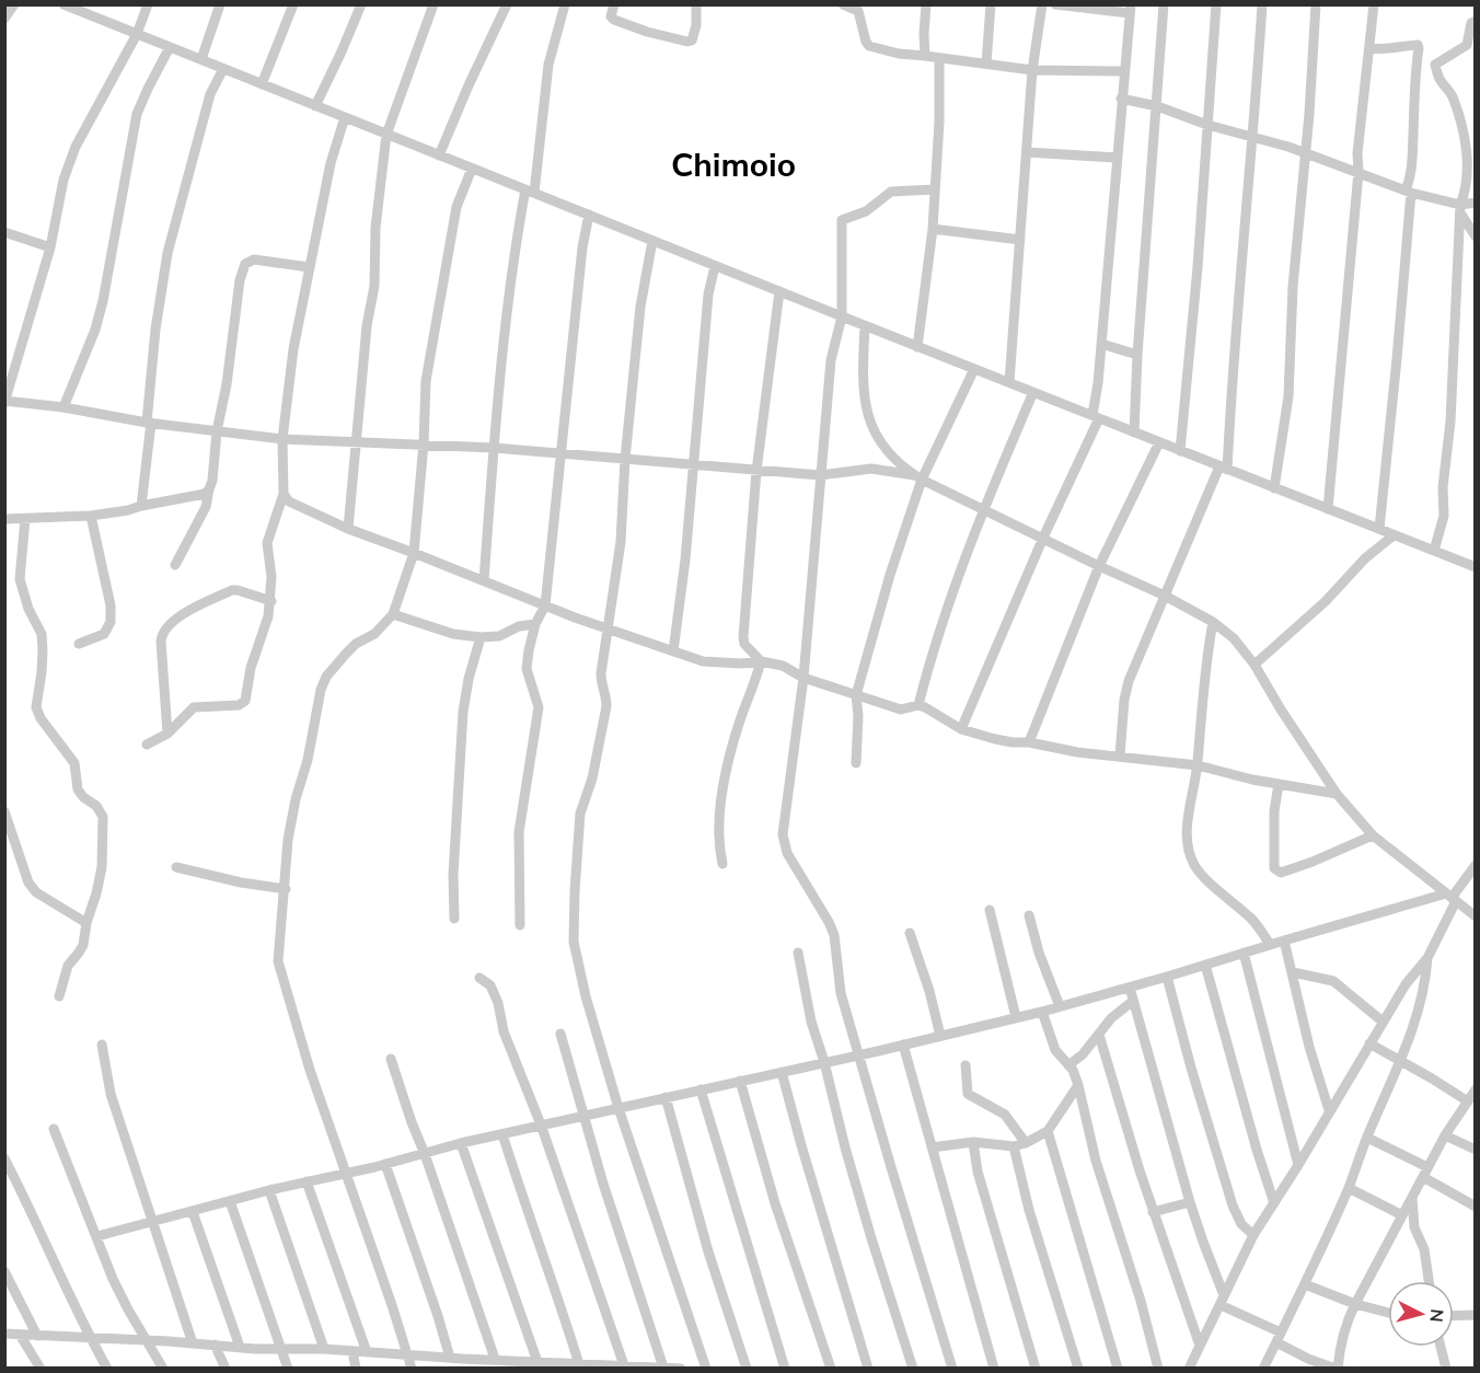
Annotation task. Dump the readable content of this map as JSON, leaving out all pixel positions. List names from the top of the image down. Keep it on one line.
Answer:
{"districts":["Chimoio"],"north":"right"}
